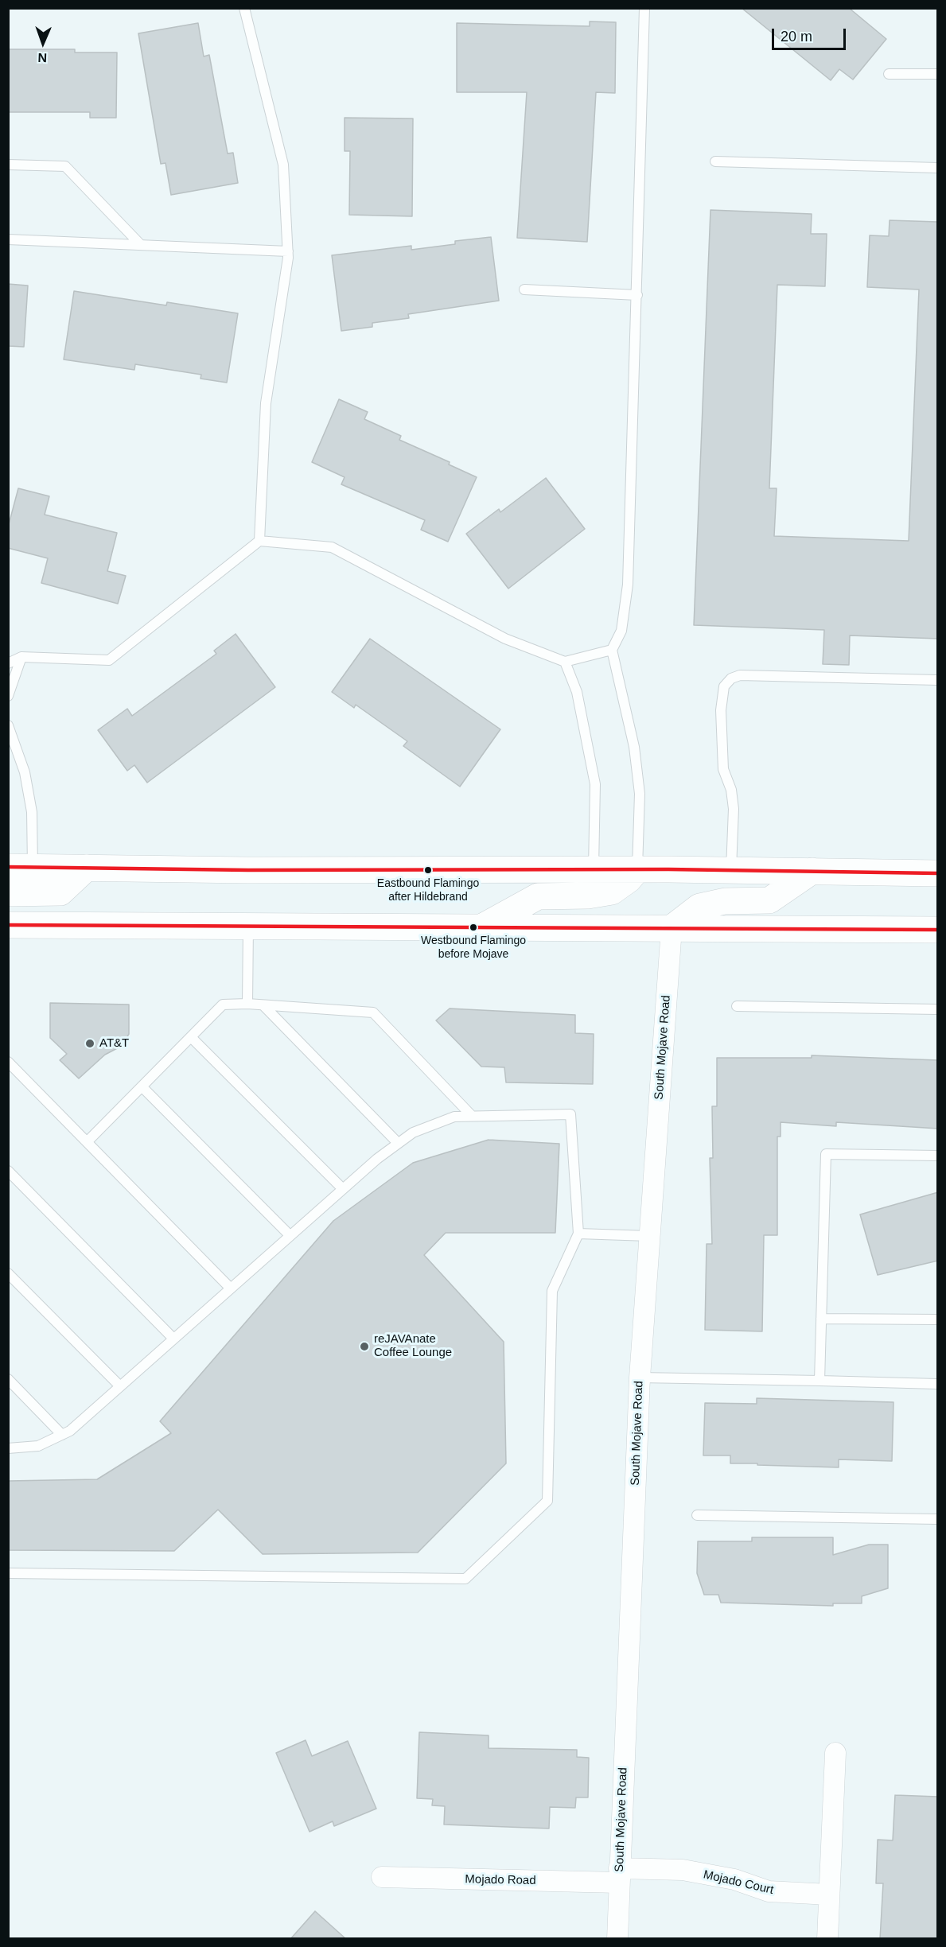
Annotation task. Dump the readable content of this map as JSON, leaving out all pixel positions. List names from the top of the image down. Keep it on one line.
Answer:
{"streets":{"street":["South Mojave Road","Mojado Road","Mojado Court"]},"crossings":[["South Mojave Road","Mojado Road"],["South Mojave Road","Mojado Court"],["Mojado Road","Mojado Court"]],"places":["Eastbound Flamingo after Hildebrand","Westbound Flamingo before Mojave","AT&T","reJAVAnate Coffee Lounge"],"scale_bar":"20 m","north":"bottom"}
